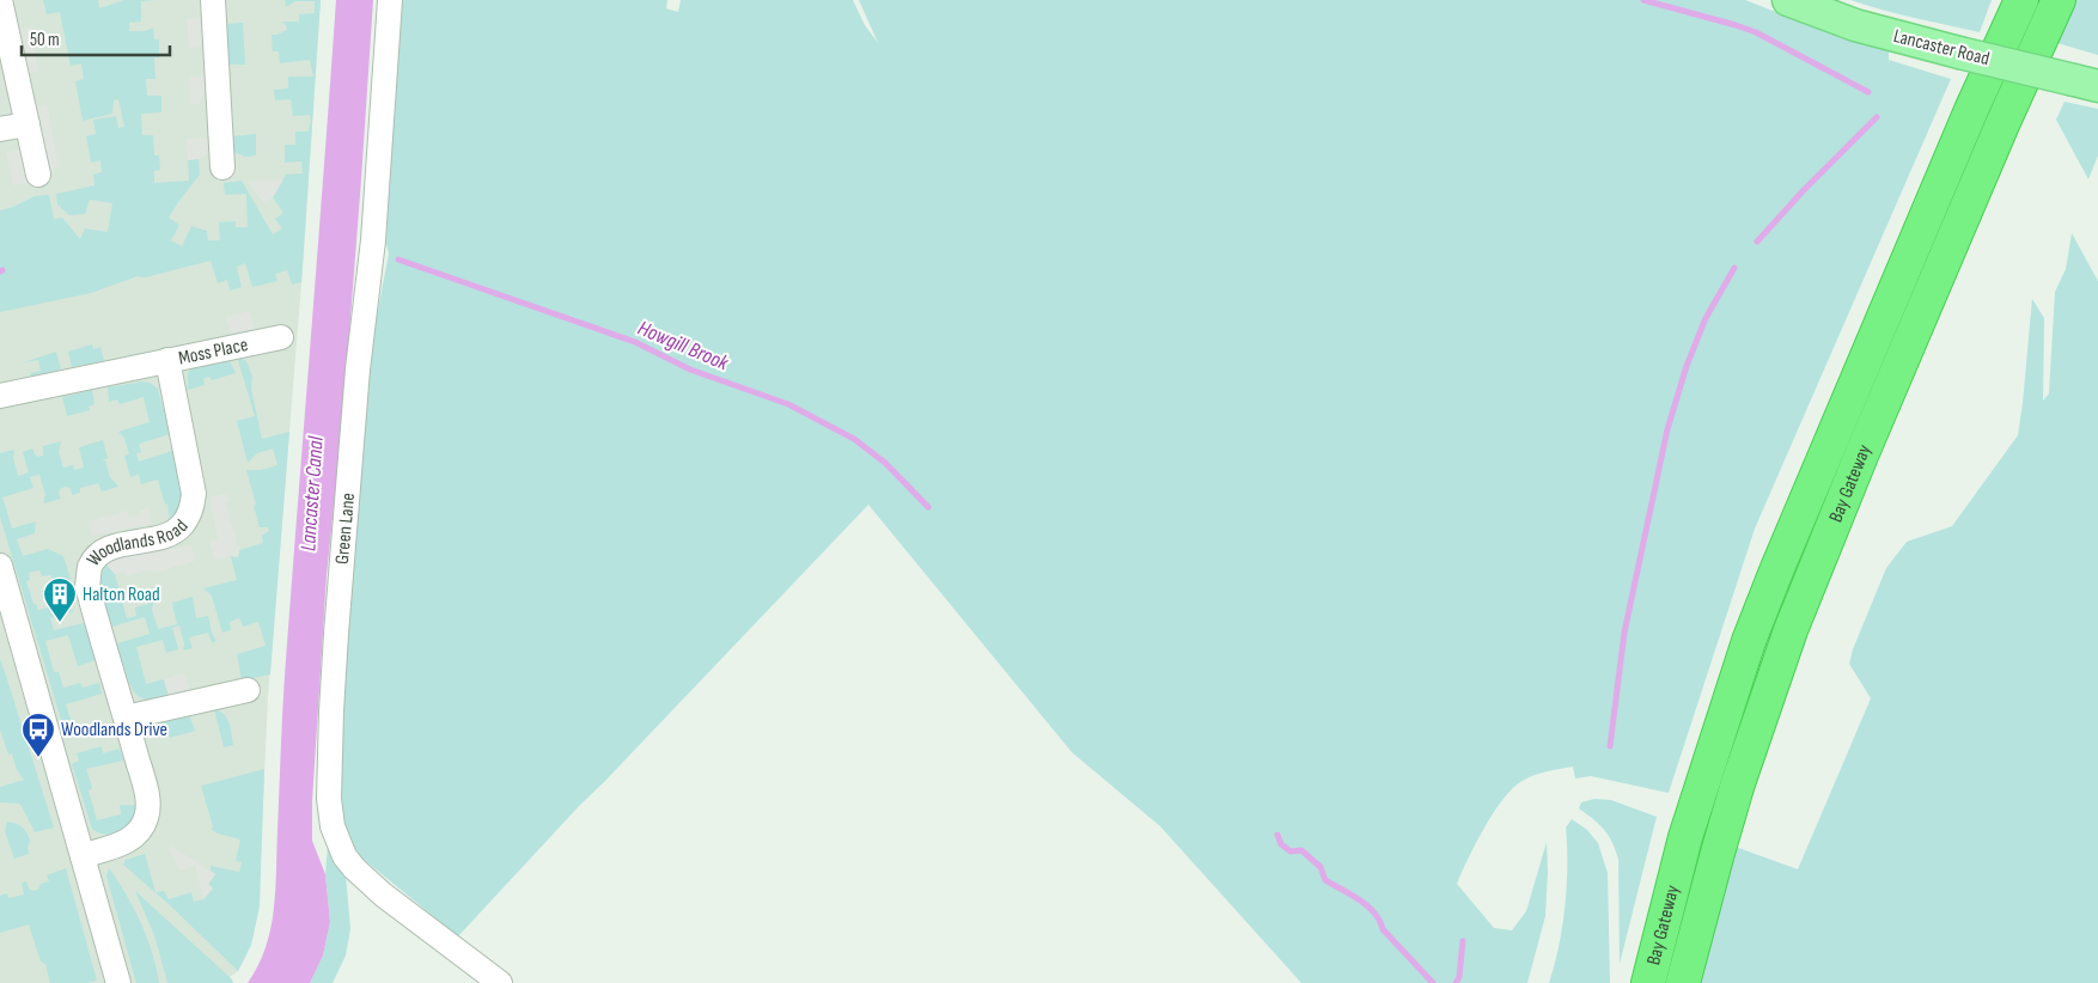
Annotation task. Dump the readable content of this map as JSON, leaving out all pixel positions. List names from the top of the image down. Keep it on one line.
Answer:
{"streets":{"highway":["Bay Gateway"],"main road":["Lancaster Road"],"street":["Moss Place","Green Lane","Woodlands Road"]},"crossings":[["Moss Place","Woodlands Road"]],"water":["Howgill Brook","Lancaster Canal"],"places":{"building":["Halton Road"],"bus stop":["Woodlands Drive"]},"scale_bar":"50 m"}
